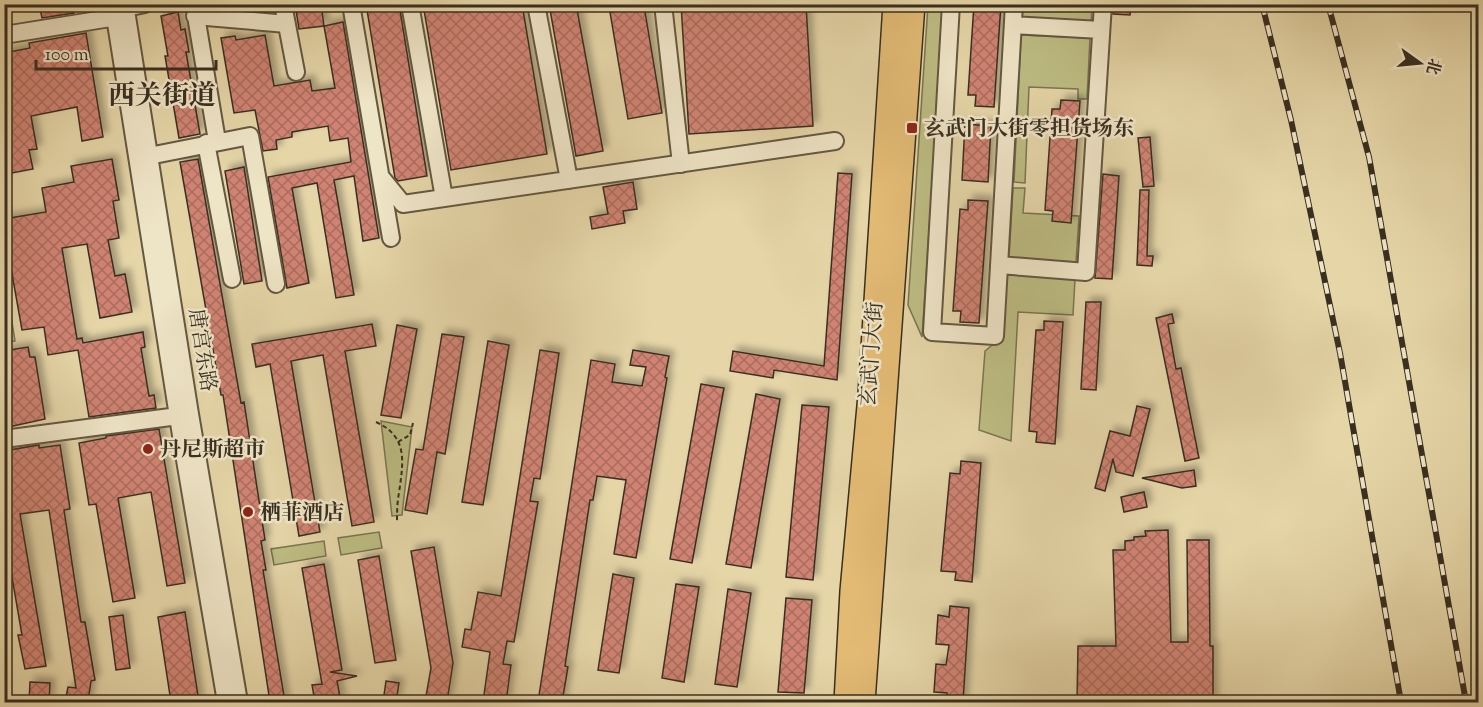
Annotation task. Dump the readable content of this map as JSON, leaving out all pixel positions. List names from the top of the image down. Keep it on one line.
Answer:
{"streets":{"main road":["玄武门大街"],"street":["唐宫东路"]},"districts":["西关街道"],"places":{"transit":["玄武门大街零担货场东"],"other":["丹尼斯超市","栖菲酒店"]},"scale_bar":"100 m","north":"right"}
